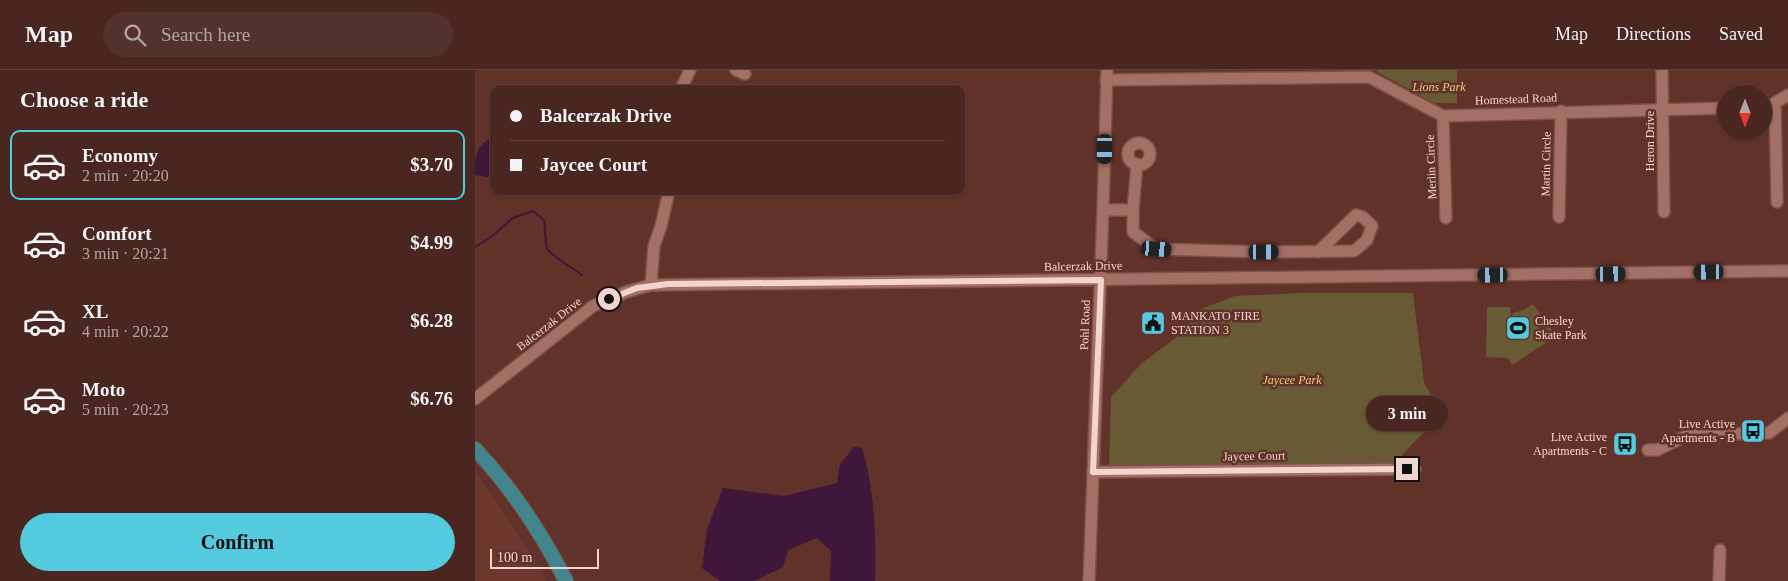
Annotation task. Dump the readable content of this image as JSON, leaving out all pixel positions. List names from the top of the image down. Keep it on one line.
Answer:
{"streets":{"street":["Homestead Road","Heron Drive","Martin Circle","Merlin Circle","Balcerzak Drive","Pohl Road","Jaycee Court"]},"crossings":[["Homestead Road","Heron Drive"],["Homestead Road","Martin Circle"],["Homestead Road","Merlin Circle"],["Balcerzak Drive","Pohl Road"],["Pohl Road","Jaycee Court"]],"parks":["Lions Park","Jaycee Park"],"places":{"public building":["MANKATO FIRE STATION 3"],"sports":["Chesley Skate Park"],"bus stop":["Live Active Apartments - B","Live Active Apartments - C"]},"scale_bar":"100 m","north":"bottom","page":{"header":"Map","search":"Search here","nav":["Map","Directions","Saved"],"heading":"Choose a ride","banner":["Balcerzak Drive","Jaycee Court"],"list":[{"name":"Economy","note":"2 min · 20:20","value":"$3.70"},{"name":"Comfort","note":"3 min · 20:21","value":"$4.99"},{"name":"XL","note":"4 min · 20:22","value":"$6.28"},{"name":"Moto","note":"5 min · 20:23","value":"$6.76"}],"bubble":"3 min","buttons":"Confirm","scale":"100 m"}}
